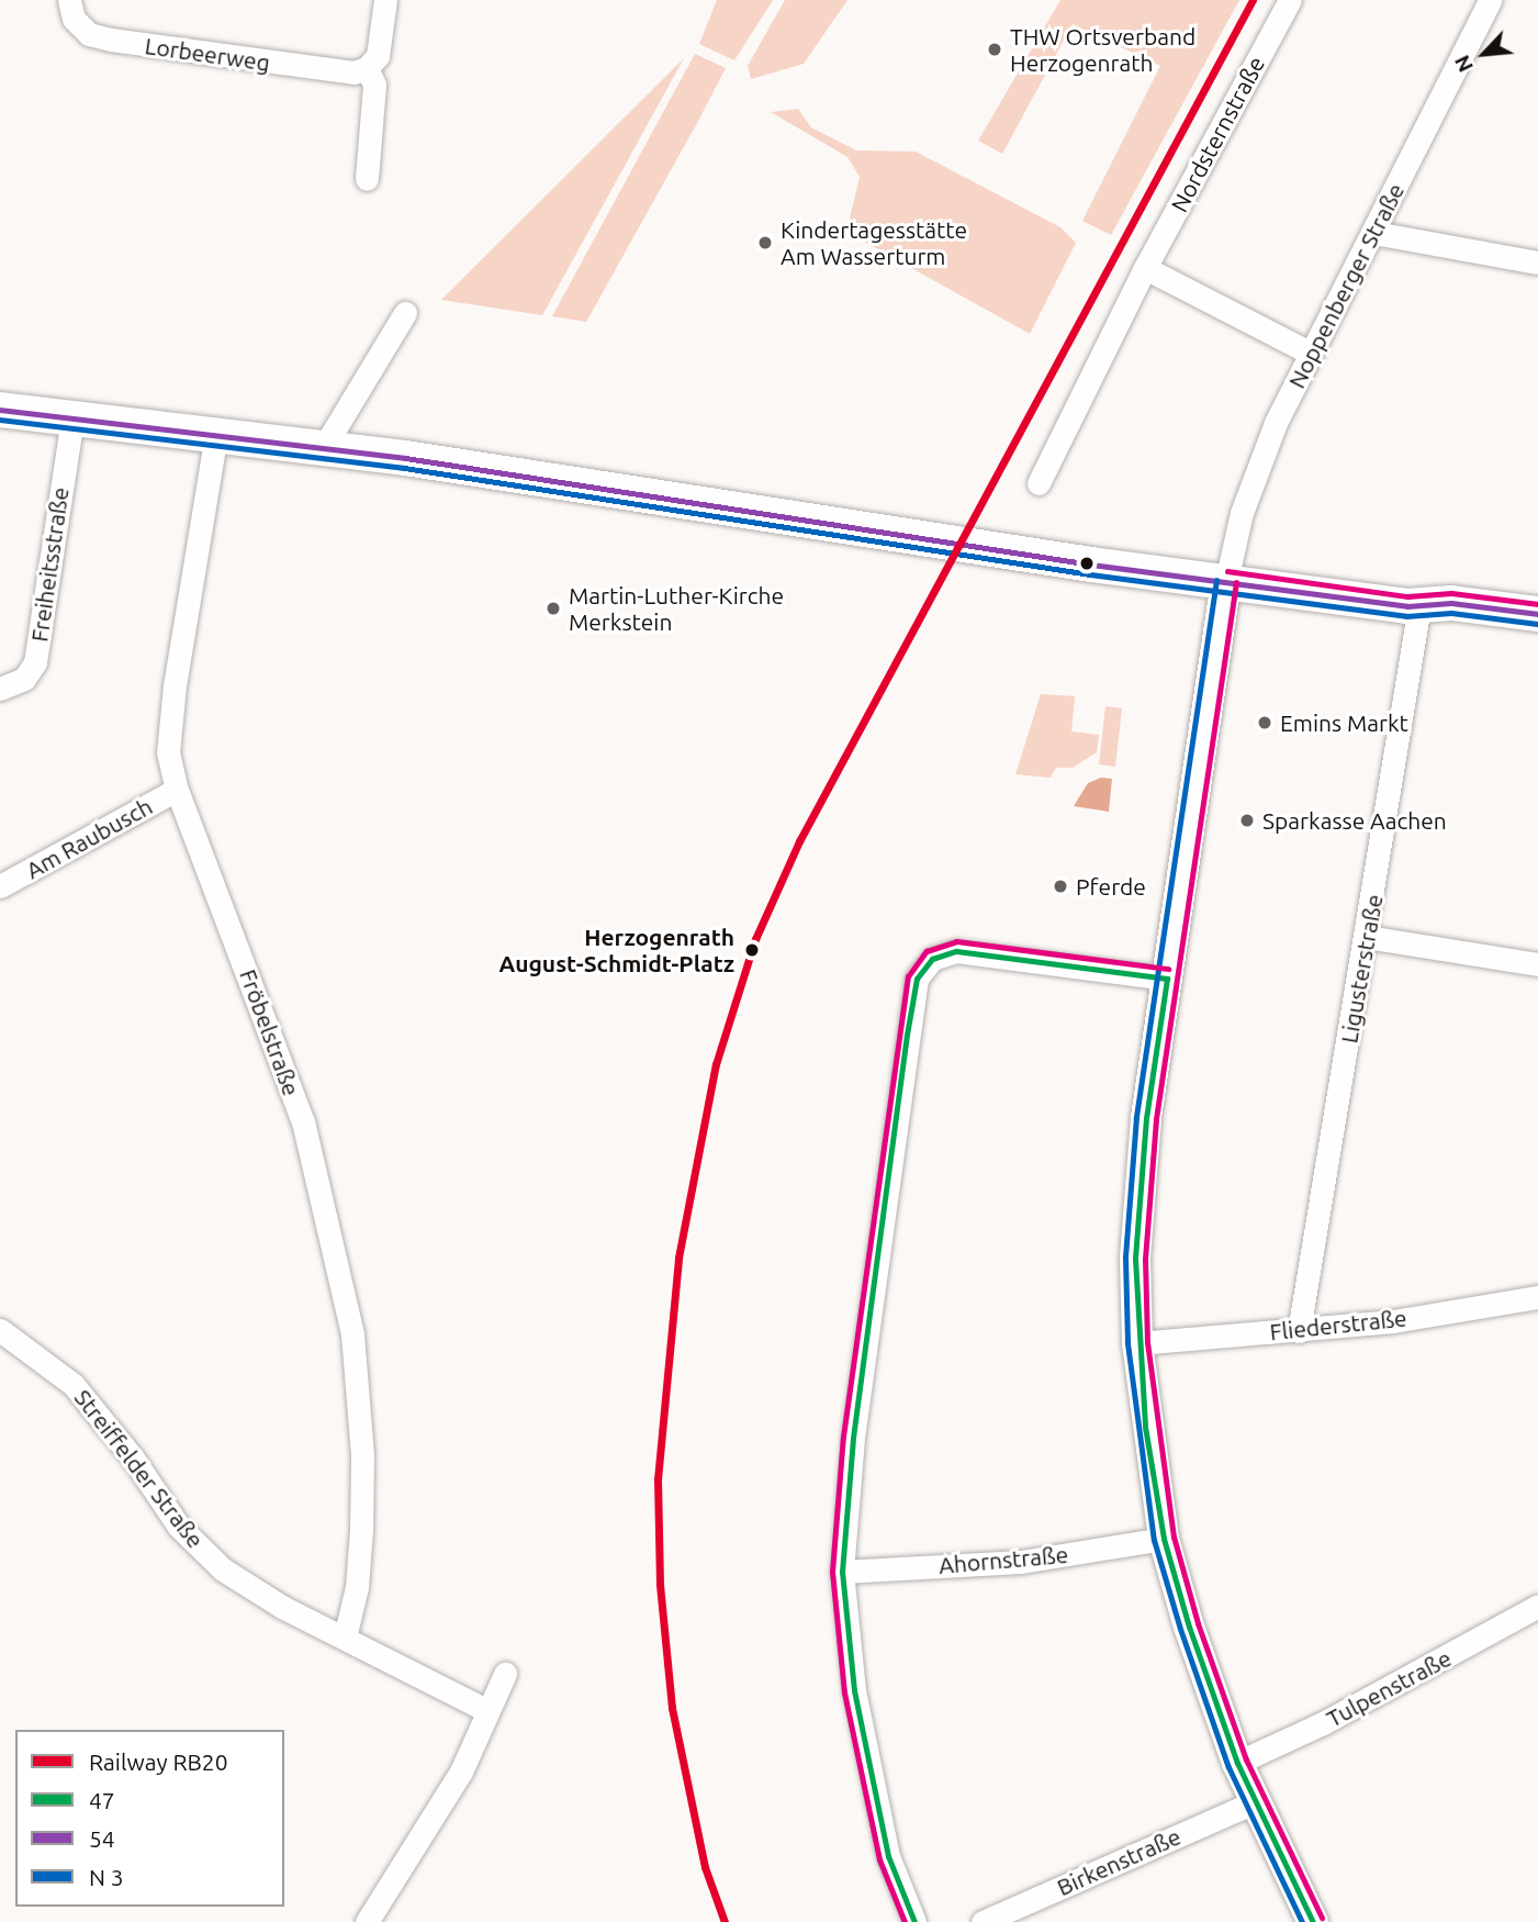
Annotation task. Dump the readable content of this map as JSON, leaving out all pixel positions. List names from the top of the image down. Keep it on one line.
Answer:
{"streets":{"street":["Lorbeerweg","Nordsternstraße","Noppenberger Straße","Freiheitsstraße","Am Raubusch","Ligusterstraße","Fröbelstraße","Fliederstraße","Streiffelder Straße","Ahornstraße","Tulpenstraße","Birkenstraße"]},"crossings":[["Am Raubusch","Fröbelstraße"],["Ligusterstraße","Fliederstraße"],["Fröbelstraße","Streiffelder Straße"]],"places":["THW Ortsverband Herzogenrath","Kindertagesstätte Am Wasserturm","Martin-Luther-Kirche Merkstein","Emins Markt","Sparkasse Aachen","Pferde","Herzogenrath August-Schmidt-Platz"],"lines":["rail line RB20","transit line 54","transit line 47"],"legend":["Railway RB20","47","54","N 3"],"north":"bottom left"}
